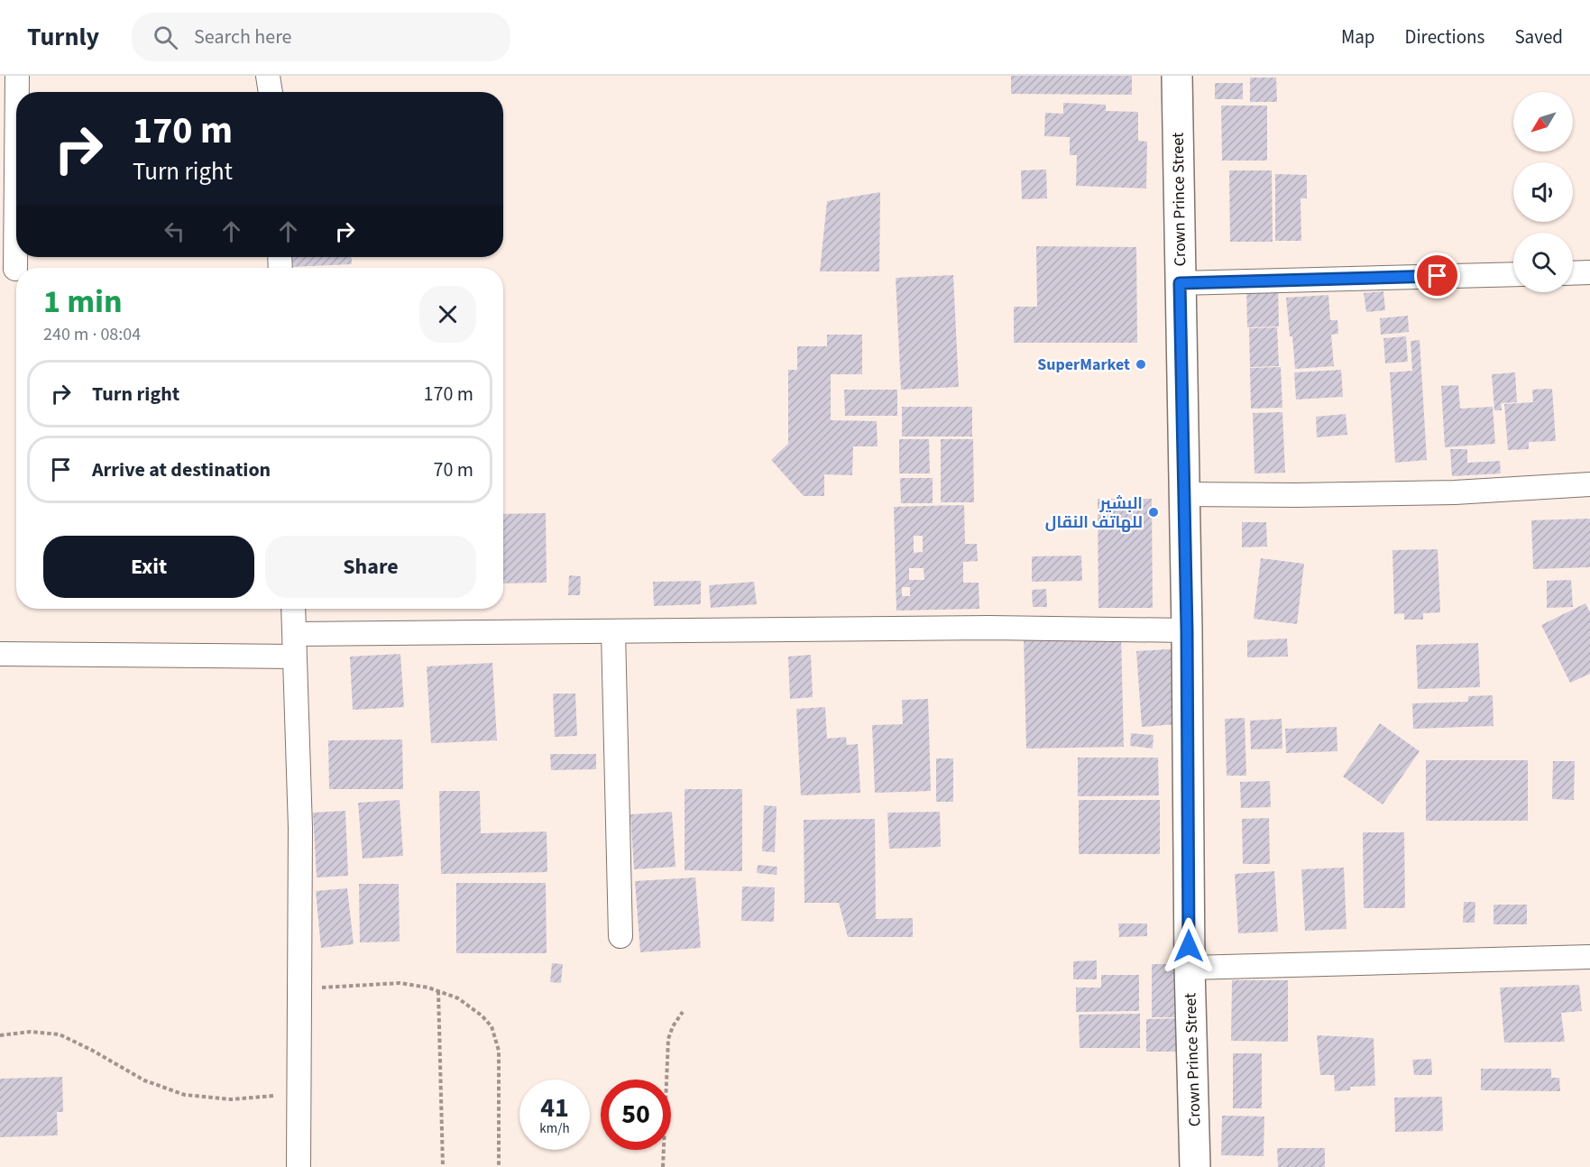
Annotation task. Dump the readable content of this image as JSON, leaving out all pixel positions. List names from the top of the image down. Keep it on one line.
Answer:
{"streets":{"main road":["Crown Prince Street"]},"places":["SuperMarket","البشير للهاتف النقال"],"north":"bottom left","page":{"header":"Turnly","search":"Search here","nav":["Map","Directions","Saved"],"turn":["170 m","Turn right"],"heading":["1 min","240 m · 08:04"],"list":[{"name":"Turn right","value":"170 m"},{"name":"Arrive at destination","value":"70 m"}],"buttons":["Exit","Share"],"speed":"41 km/h","limit":"50"}}
